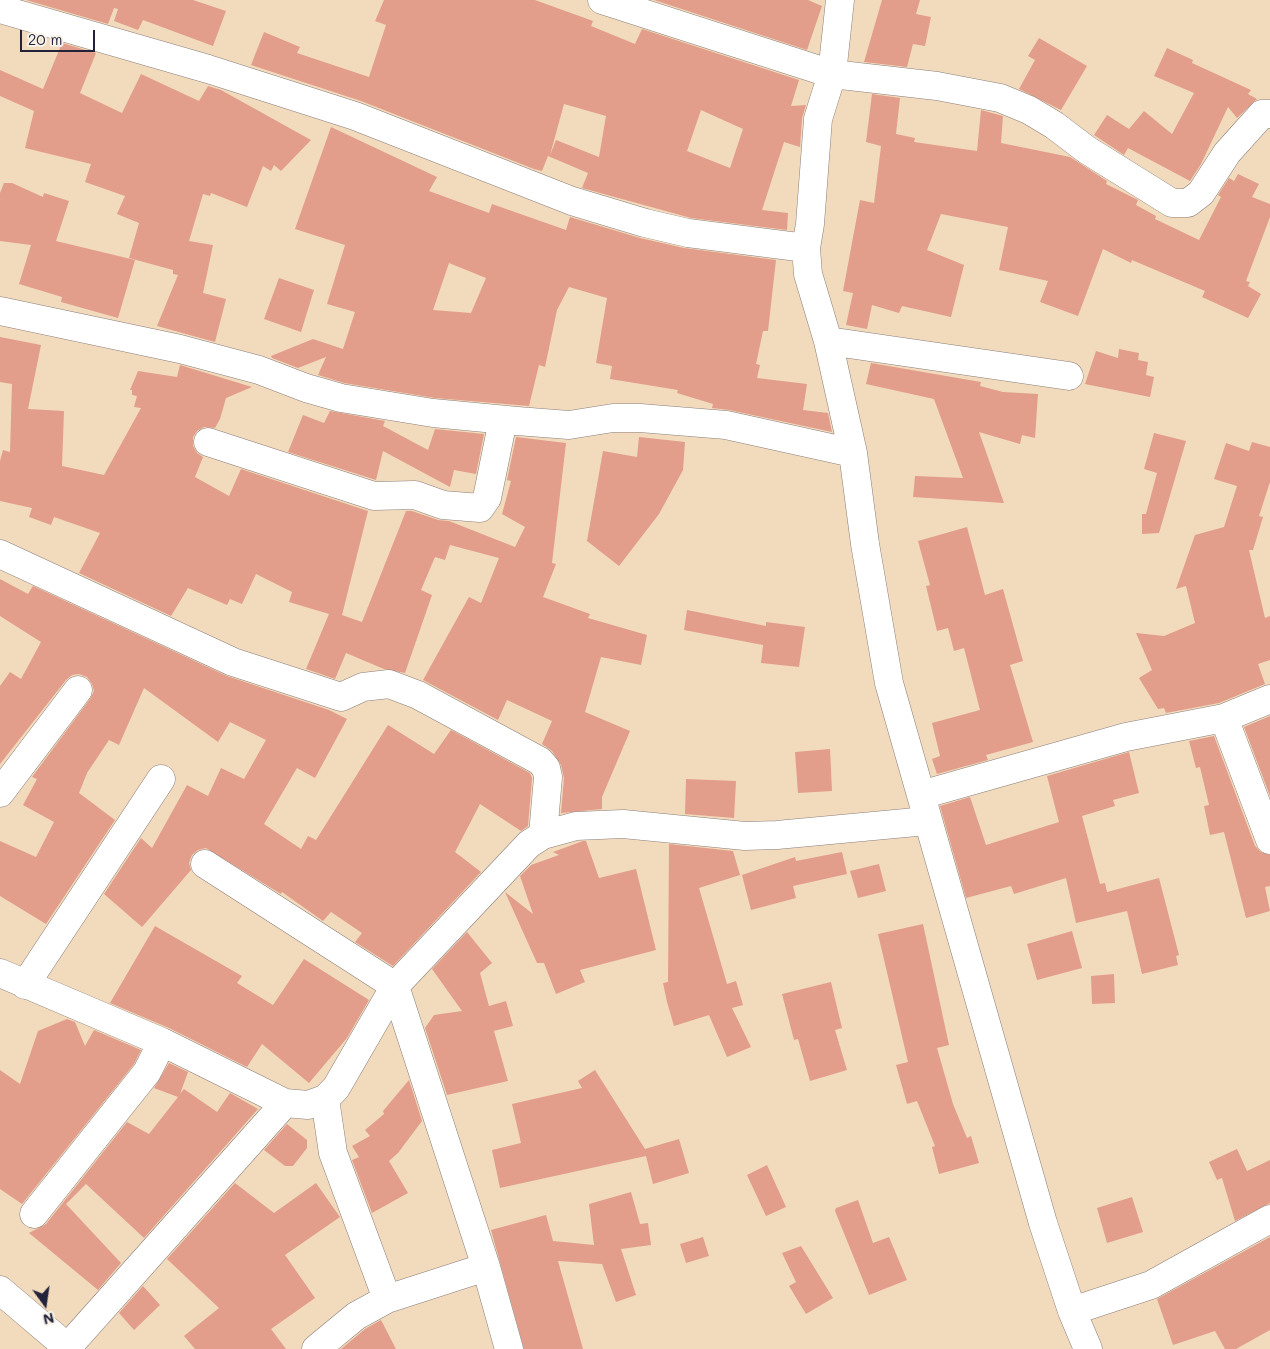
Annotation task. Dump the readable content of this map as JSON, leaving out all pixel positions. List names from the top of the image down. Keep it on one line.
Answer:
{"scale_bar":"20 m","north":"bottom"}
